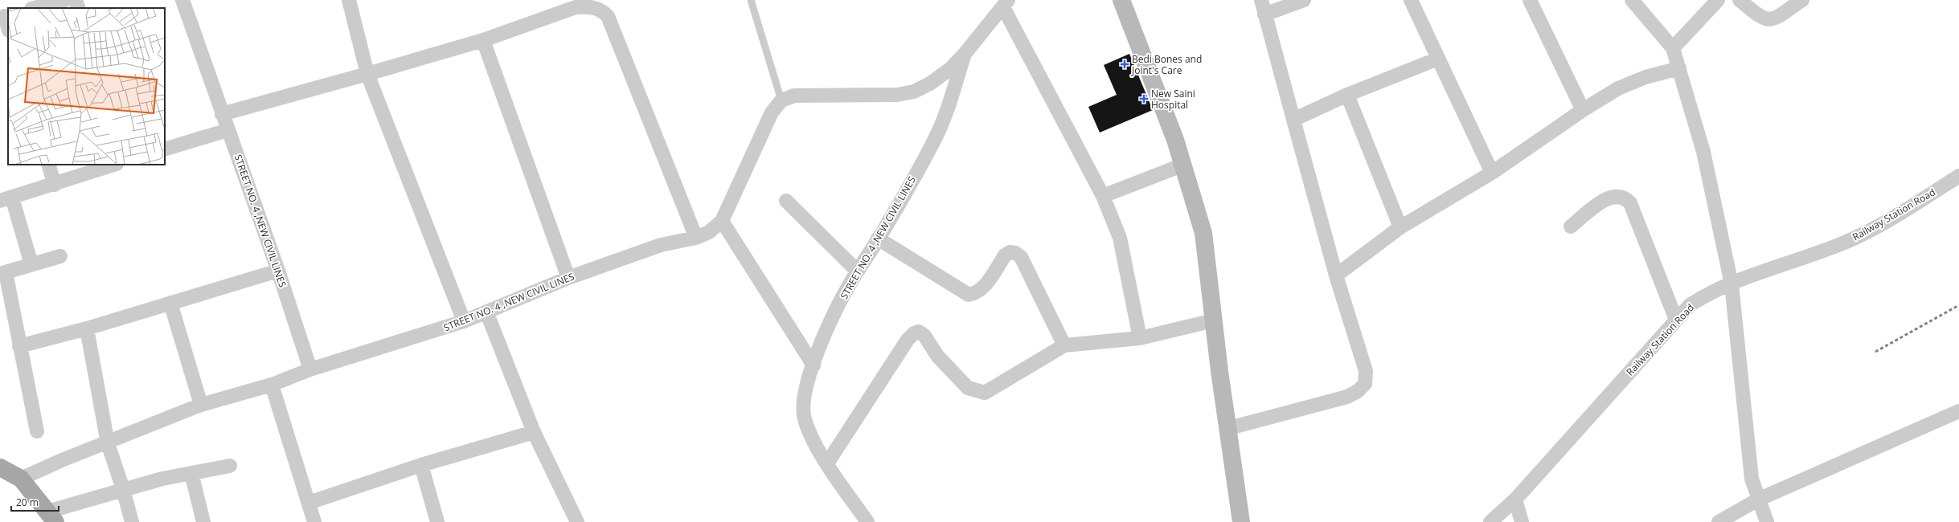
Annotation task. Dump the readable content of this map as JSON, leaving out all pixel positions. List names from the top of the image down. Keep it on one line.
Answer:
{"streets":{"street":["Railway Station Road","STREET NO. 4 ,NEW CIVIL LINES"]},"places":{"health":["Bedi Bones and Joint's Care","New Saini Hospital"]},"scale_bar":"20 m"}
